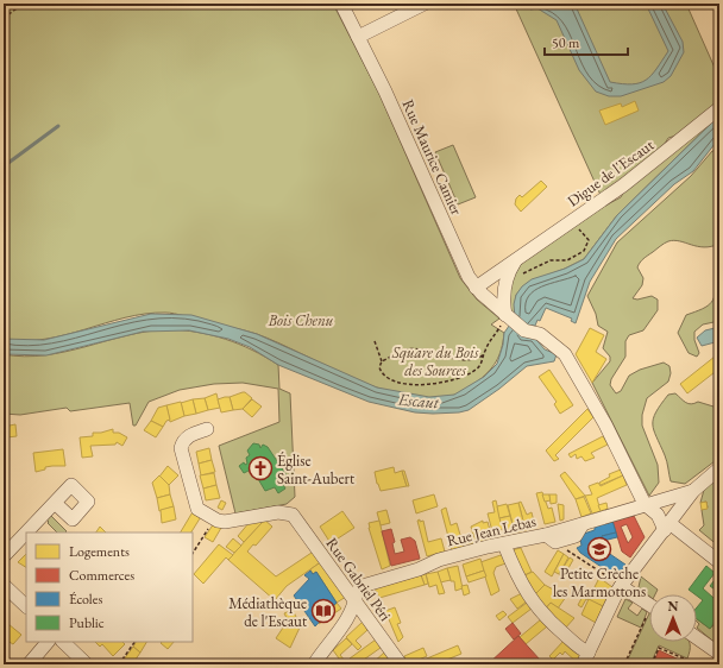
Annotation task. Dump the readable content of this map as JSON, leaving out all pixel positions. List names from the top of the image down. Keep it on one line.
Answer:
{"streets":{"street":["Rue Maurice Camier","Digue de l'Escaut","Rue Jean Lebas","Rue Gabriel Péri"]},"crossings":[["Rue Maurice Camier","Digue de l'Escaut"],["Rue Maurice Camier","Rue Jean Lebas"],["Rue Jean Lebas","Rue Gabriel Péri"]],"water":["Escaut"],"parks":["Bois Chenu","Square du Bois des Sources"],"places":{"church":["Église Saint-Aubert"],"school or university":["Petite Crèche les Marmottons"],"library":["Médiathèque de l'Escaut"]},"legend":["Logements","Commerces","Écoles","Public"],"scale_bar":"50 m","north":"top"}
